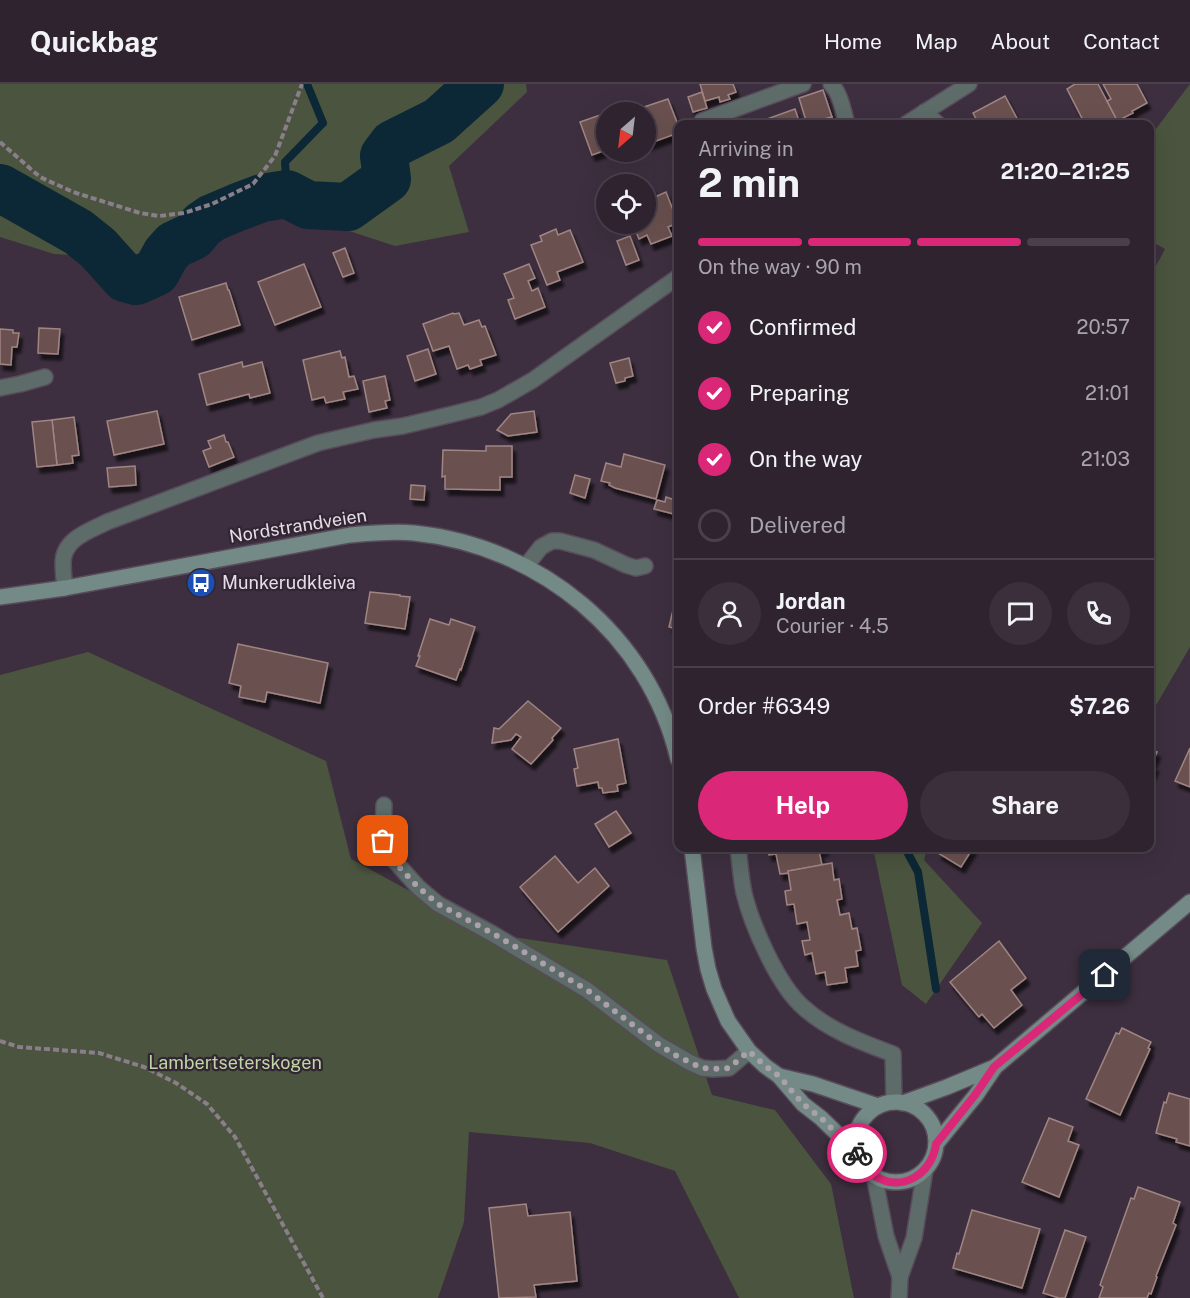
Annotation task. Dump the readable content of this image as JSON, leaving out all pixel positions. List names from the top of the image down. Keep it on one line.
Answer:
{"streets":{"main road":["Nordstrandveien"]},"parks":["Lambertseterskogen"],"places":{"bus stop":["Munkerudkleiva"]},"north":"bottom left","page":{"header":"Quickbag","nav":["Home","Map","About","Contact"],"heading":["2 min","Arriving in","21:20–21:25"],"panel":["Jordan","Courier · 4.5","Order #6349","$7.26"],"bar":"On the way · 90 m","list":[["Confirmed","20:57"],["Preparing","21:01"],["On the way","21:03"],"Delivered"],"buttons":["Help","Share"]}}
